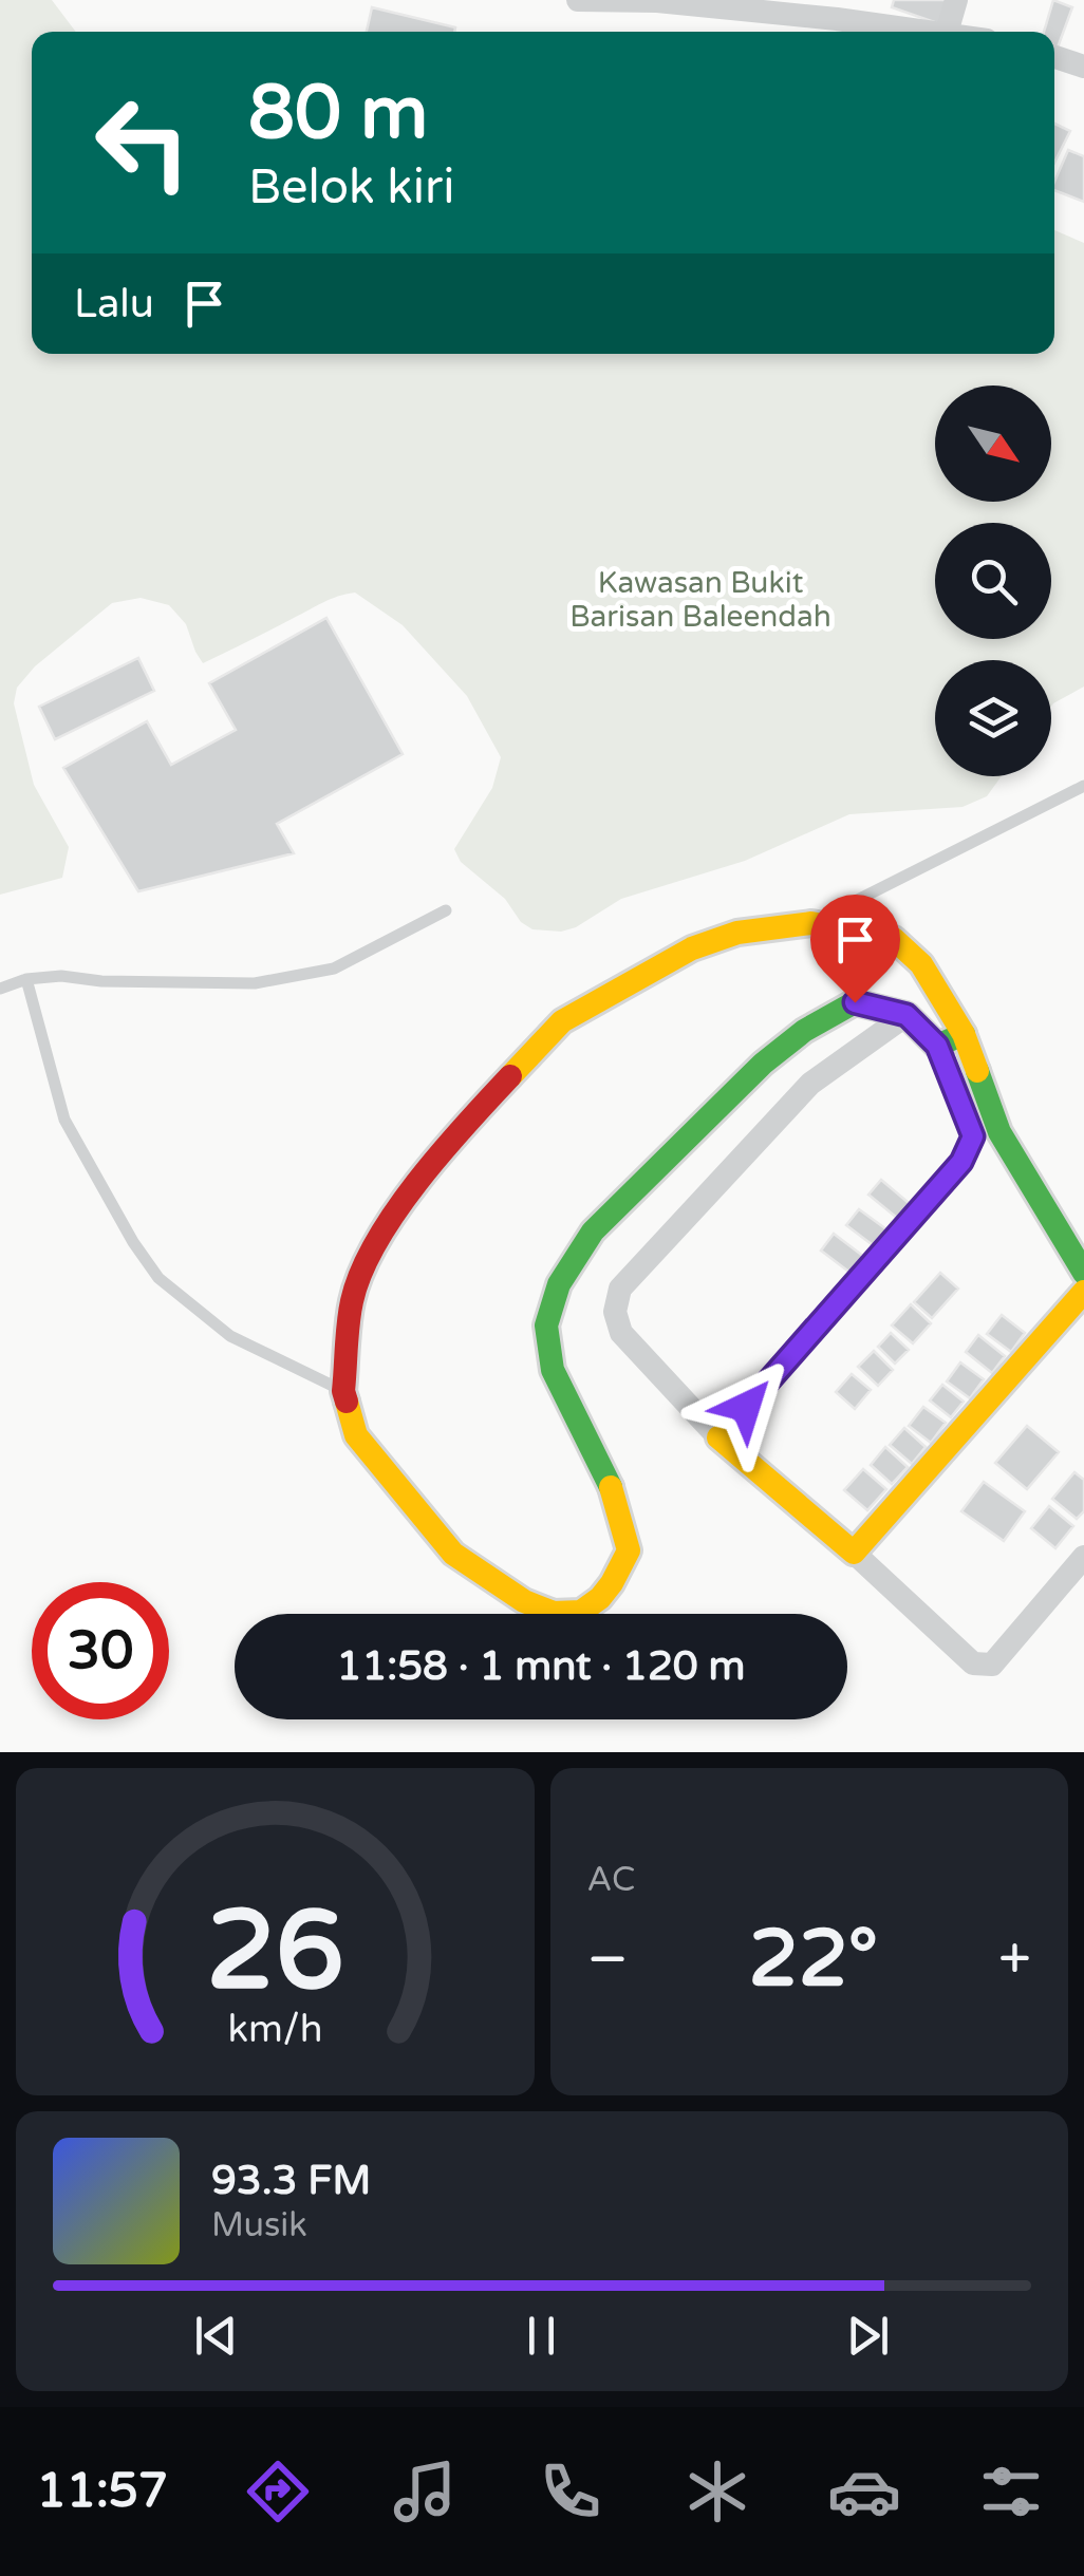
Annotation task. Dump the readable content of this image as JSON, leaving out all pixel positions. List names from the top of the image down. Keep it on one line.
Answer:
{"parks":["Kawasan Bukit Barisan Baleendah"],"north":"bottom right","page":{"turn":["80 m","Belok kiri"],"then":"Lalu","limit":"30","trip":"11:58 · 1 mnt · 120 m","tile":"AC","heat":["−","22°","+"],"song":["93.3 FM","Musik"],"tabs":"11:57","gauge":["26","km/h"]}}
